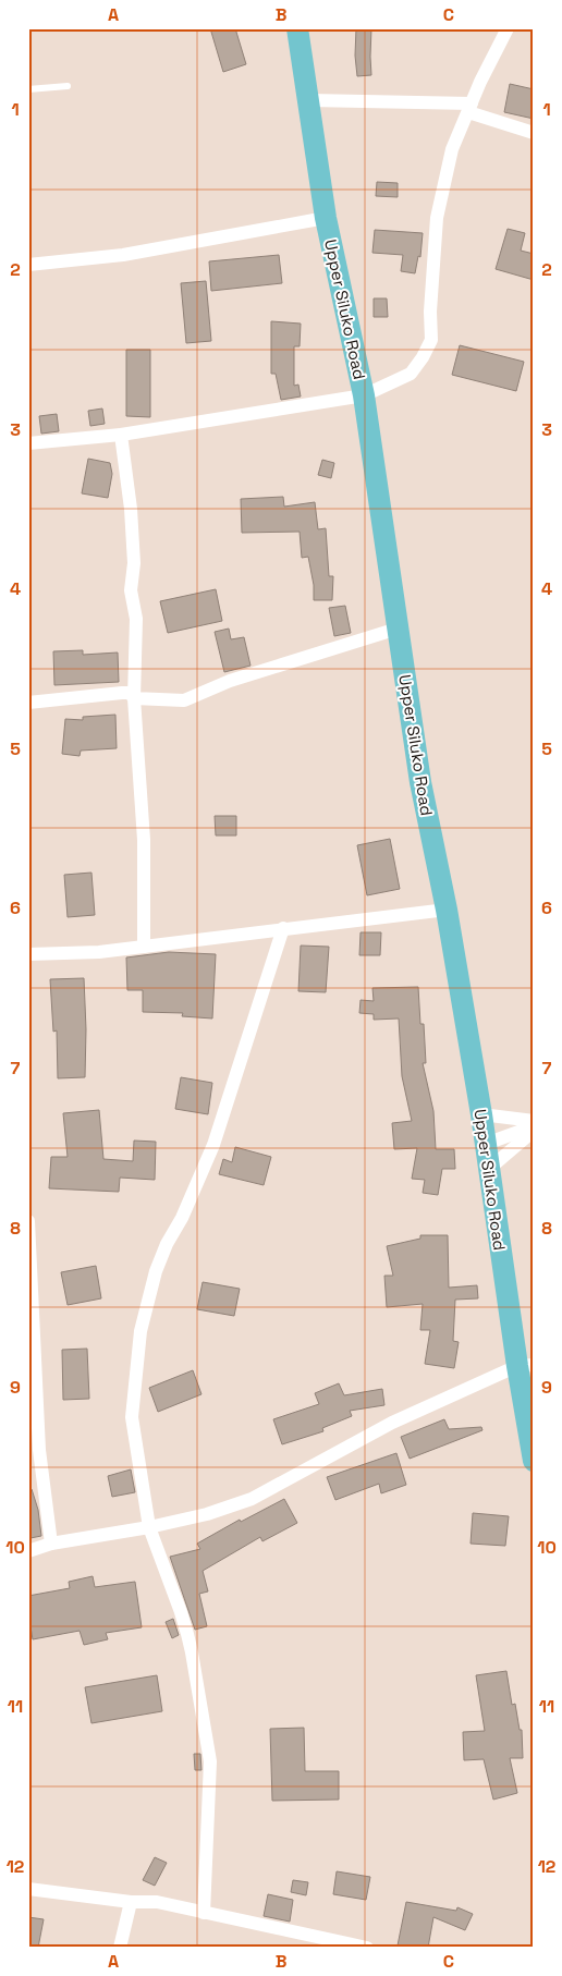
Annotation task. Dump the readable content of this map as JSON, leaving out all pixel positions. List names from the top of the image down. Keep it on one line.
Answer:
{"streets":{"main road":["Upper Siluko Road"]},"grid":{"columns":["A","B","C"],"rows":["1","2","3","4","5","6","7","8","9","10","11","12"]}}
